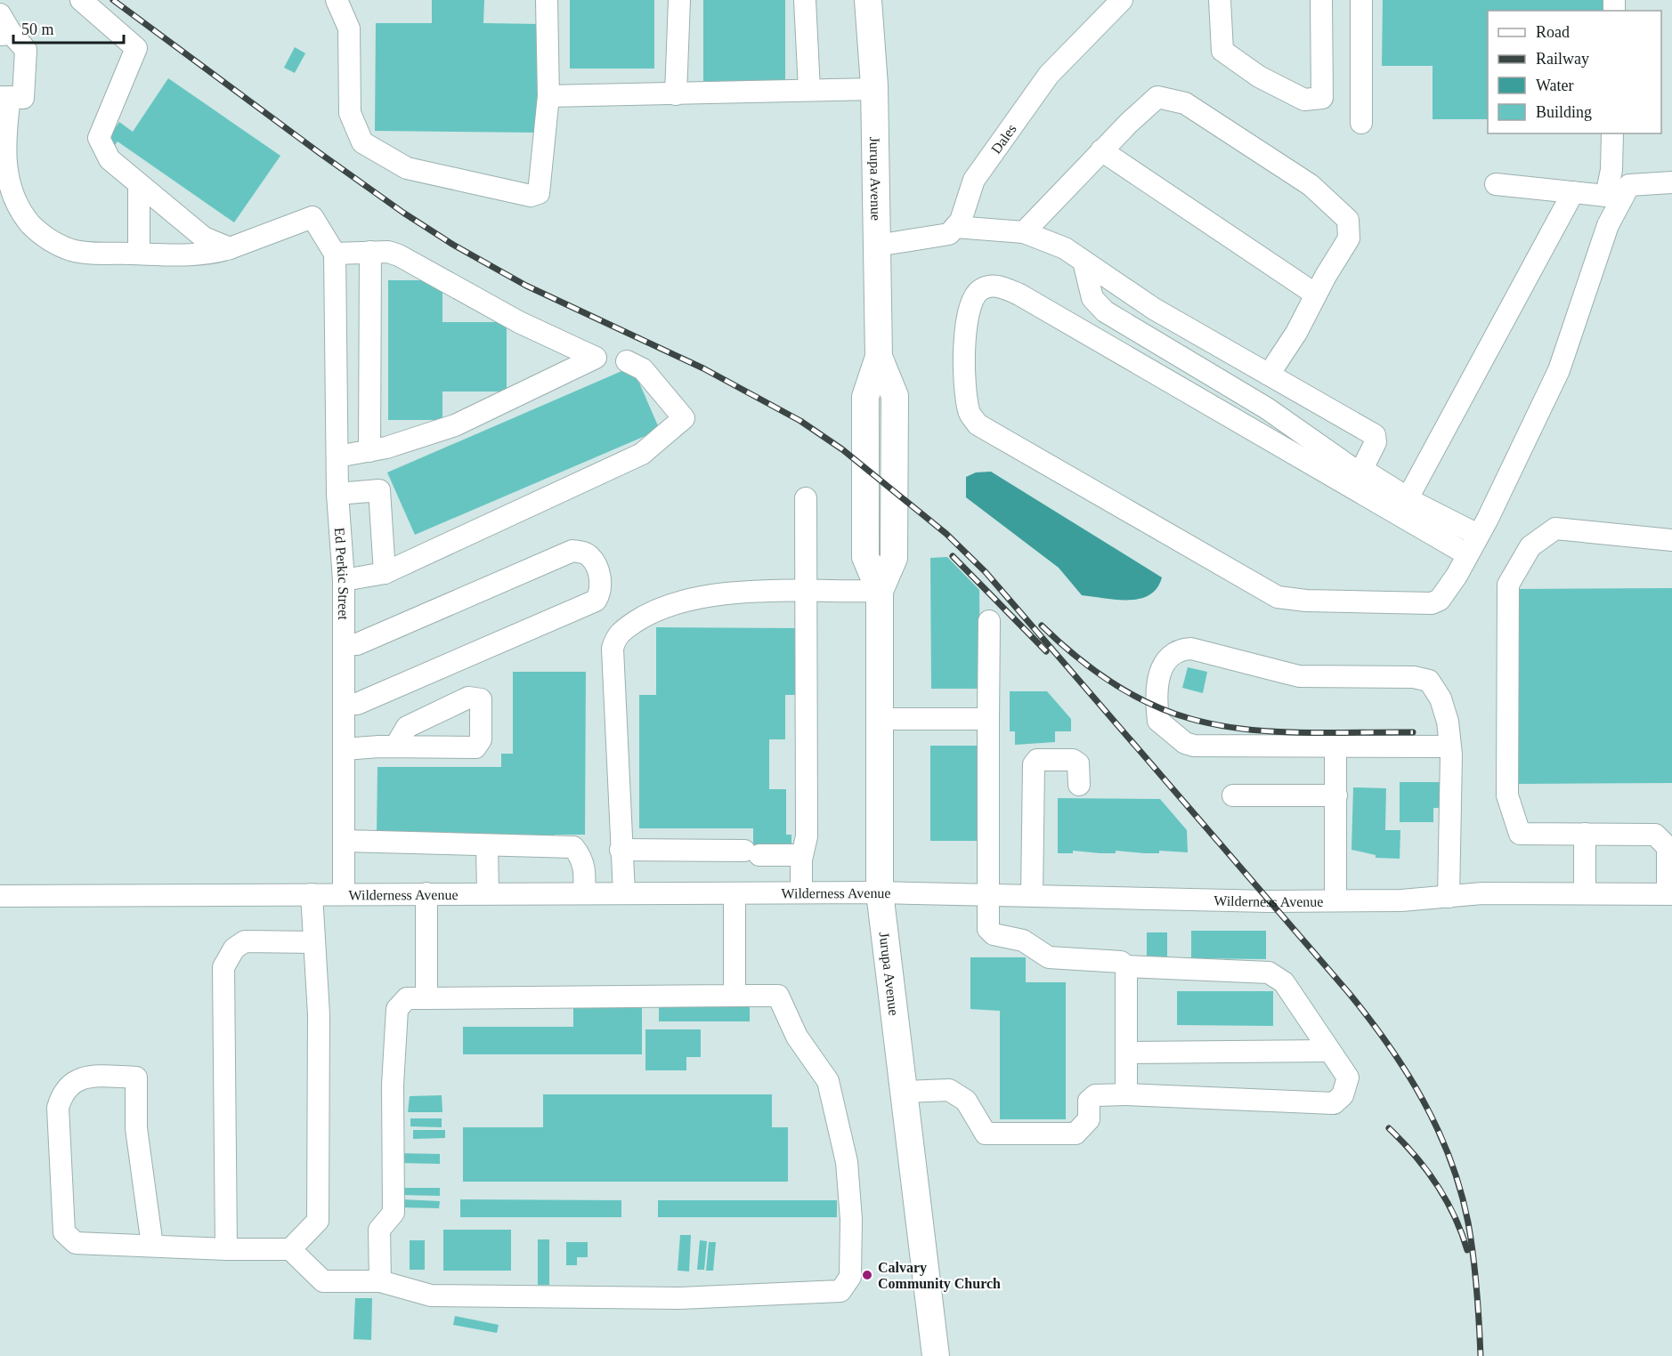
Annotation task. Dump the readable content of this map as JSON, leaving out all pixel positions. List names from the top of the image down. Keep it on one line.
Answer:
{"streets":{"main road":["Jurupa Avenue"],"street":["Dales","Ed Perkic Street","Wilderness Avenue"]},"crossings":[["Jurupa Avenue","Wilderness Avenue"],["Ed Perkic Street","Wilderness Avenue"]],"places":["Calvary Community Church"],"legend":["Road","Railway","Water","Building"],"scale_bar":"50 m"}
